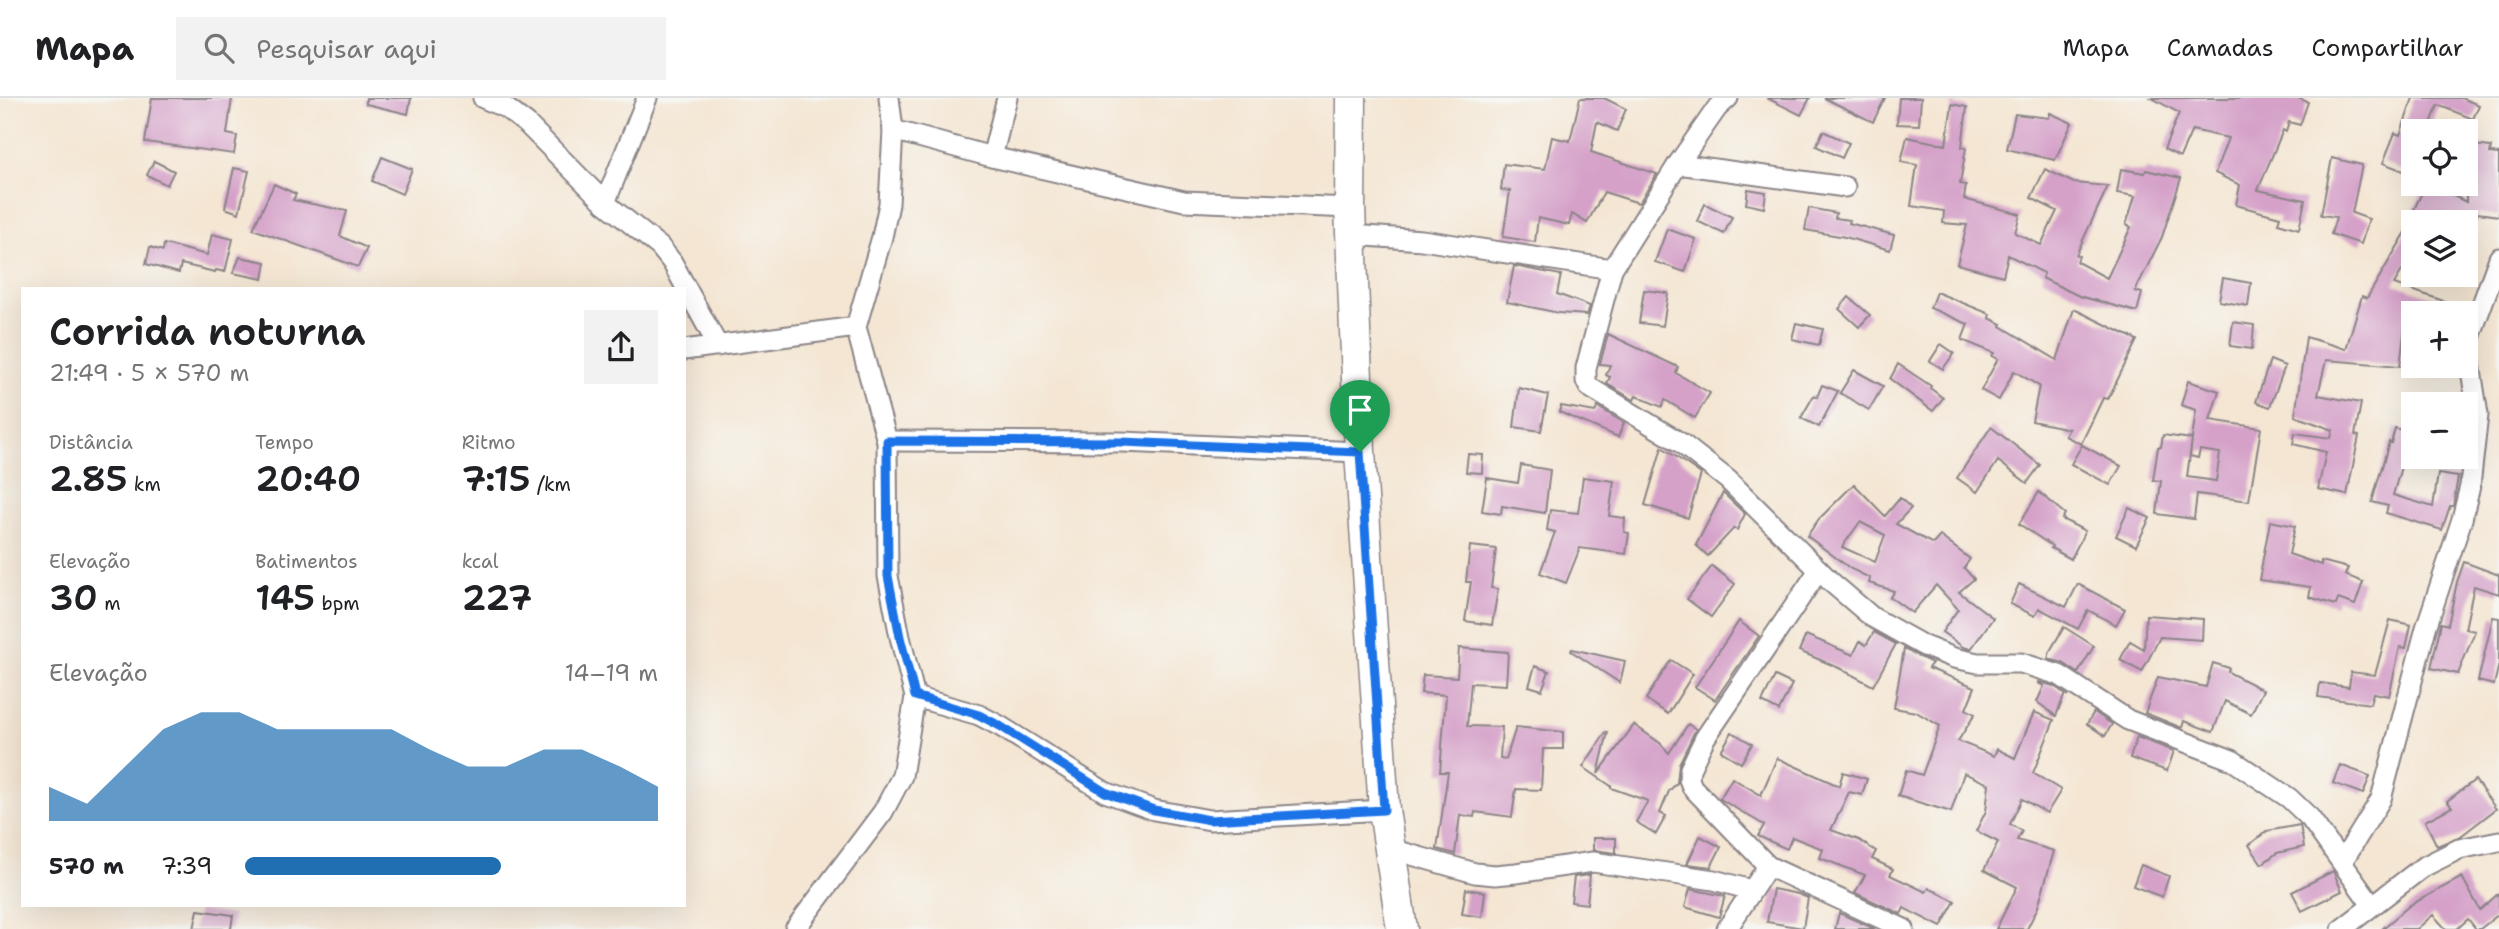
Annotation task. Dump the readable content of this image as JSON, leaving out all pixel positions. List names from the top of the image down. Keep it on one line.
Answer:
{"page":{"header":"Mapa","search":"Pesquisar aqui","nav":["Mapa","Camadas","Compartilhar"],"map_buttons":["+","−"],"heading":["Corrida noturna","21:49 · 5 × 570 m"],"stats":[["Distância","2.85 km"],["Tempo","20:40"],["Ritmo","7:15 /km"],["Elevação","30 m"],["Batimentos","145 bpm"],["kcal","227"]],"chart":["Elevação","14–19 m"],"list":[{"name":"570 m","note":"7:39"}]}}
